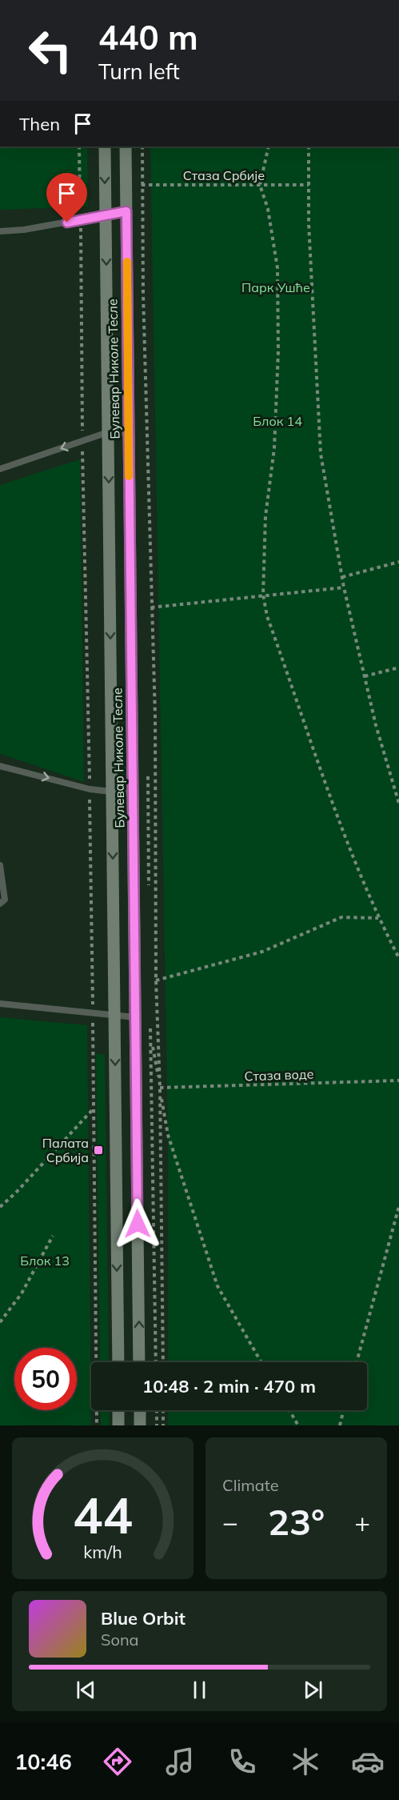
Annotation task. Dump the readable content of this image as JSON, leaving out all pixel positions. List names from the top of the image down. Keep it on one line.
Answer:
{"streets":{"main road":["Булевар Николе Тесле"],"path":["Стаза Србије","Стаза воде"]},"parks":["Парк Ушће","Блок 14","Блок 13"],"places":{"transit":["Палата Србија"]},"page":{"turn":["440 m","Turn left"],"then":"Then","limit":"50","trip":"10:48 · 2 min · 470 m","tile":"Climate","heat":["−","23°","+"],"song":["Blue Orbit","Sona"],"tabs":"10:46","gauge":["44","km/h"]}}
